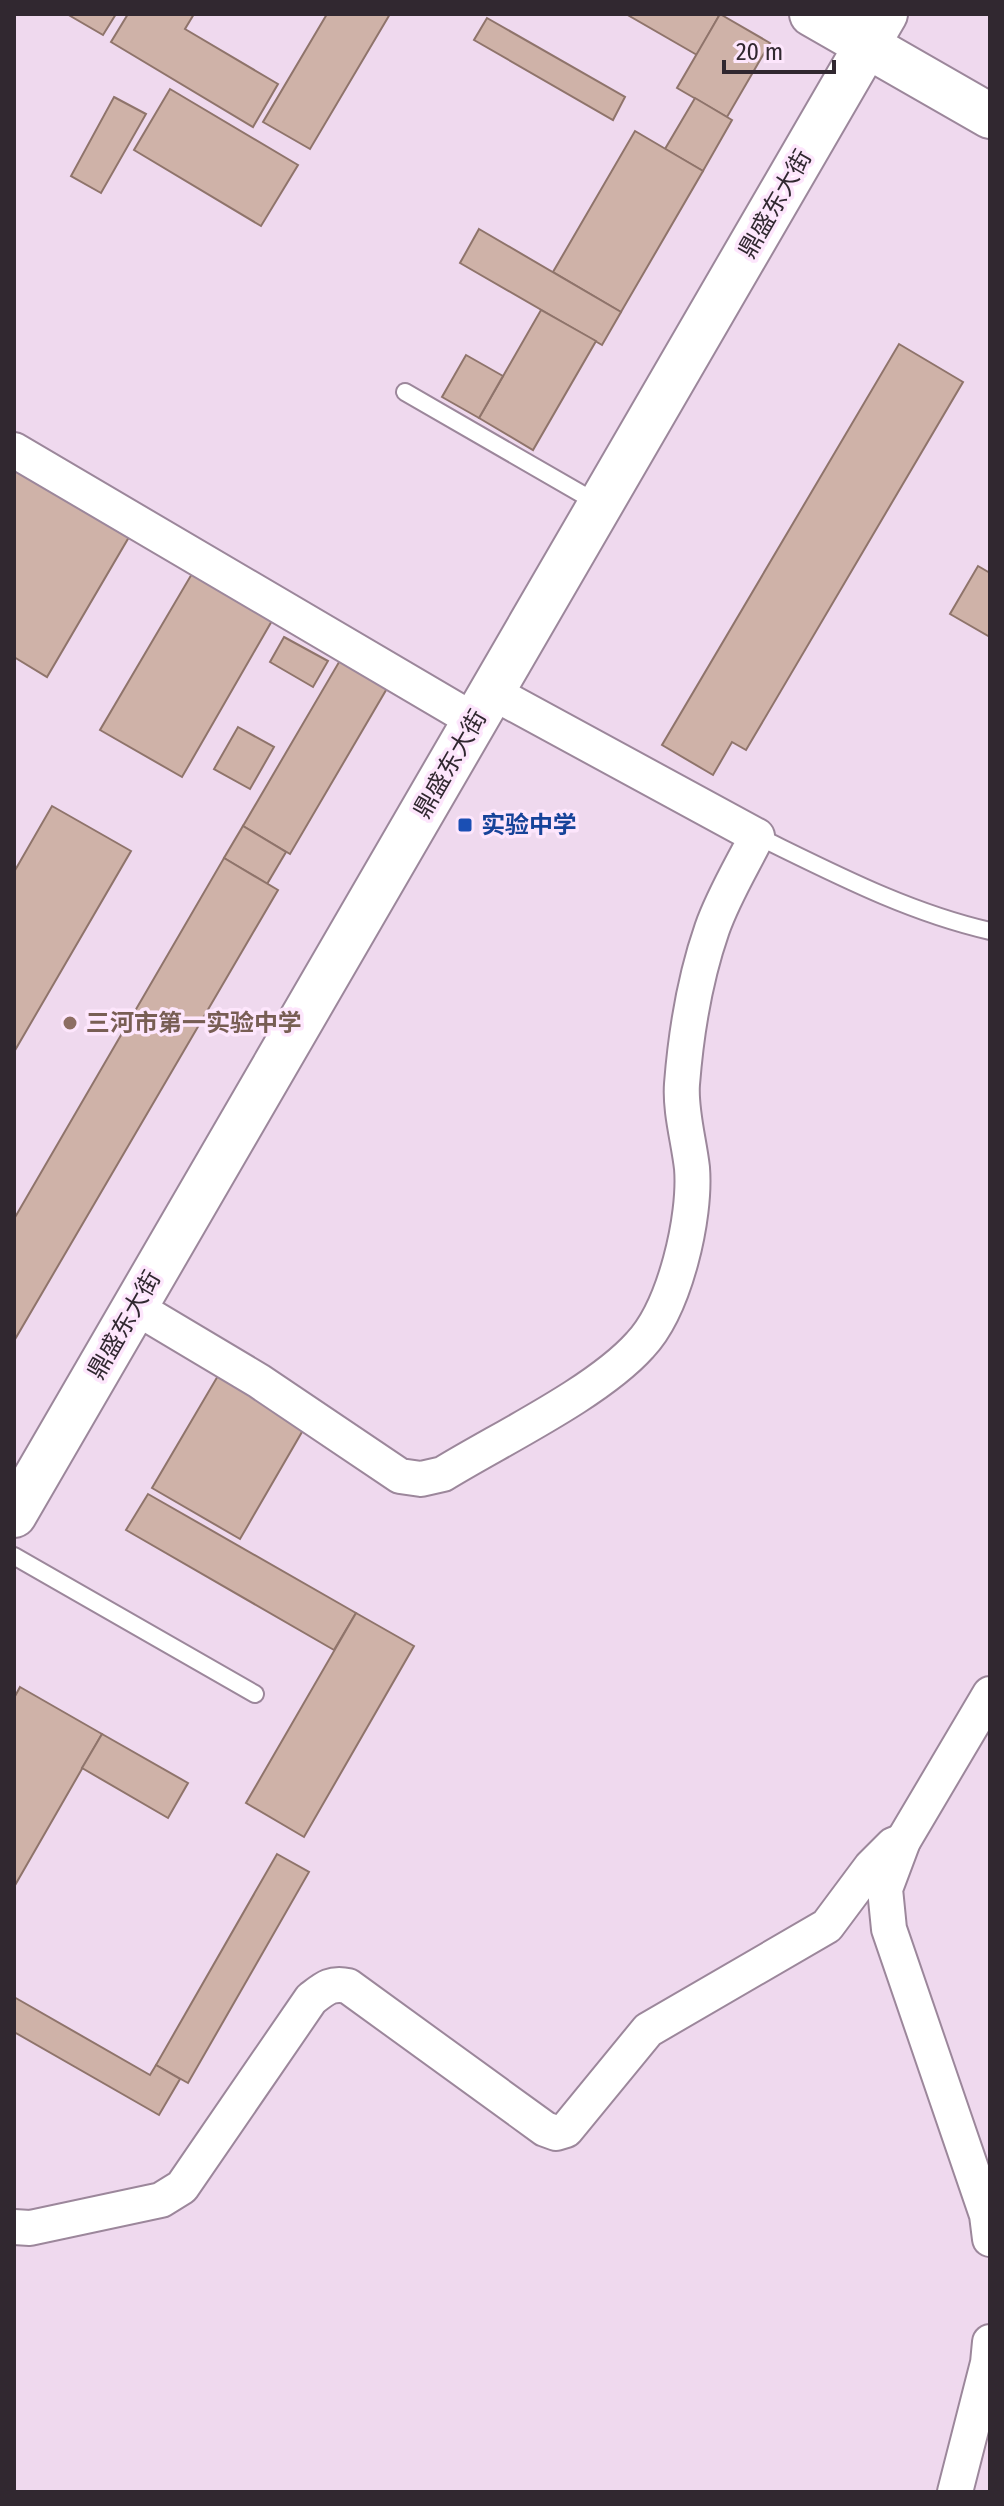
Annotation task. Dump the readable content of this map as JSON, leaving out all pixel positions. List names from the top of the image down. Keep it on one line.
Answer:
{"streets":{"main road":["鼎盛东大街"]},"places":{"transit":["实验中学"],"other":["三河市第一实验中学"]},"scale_bar":"20 m"}
